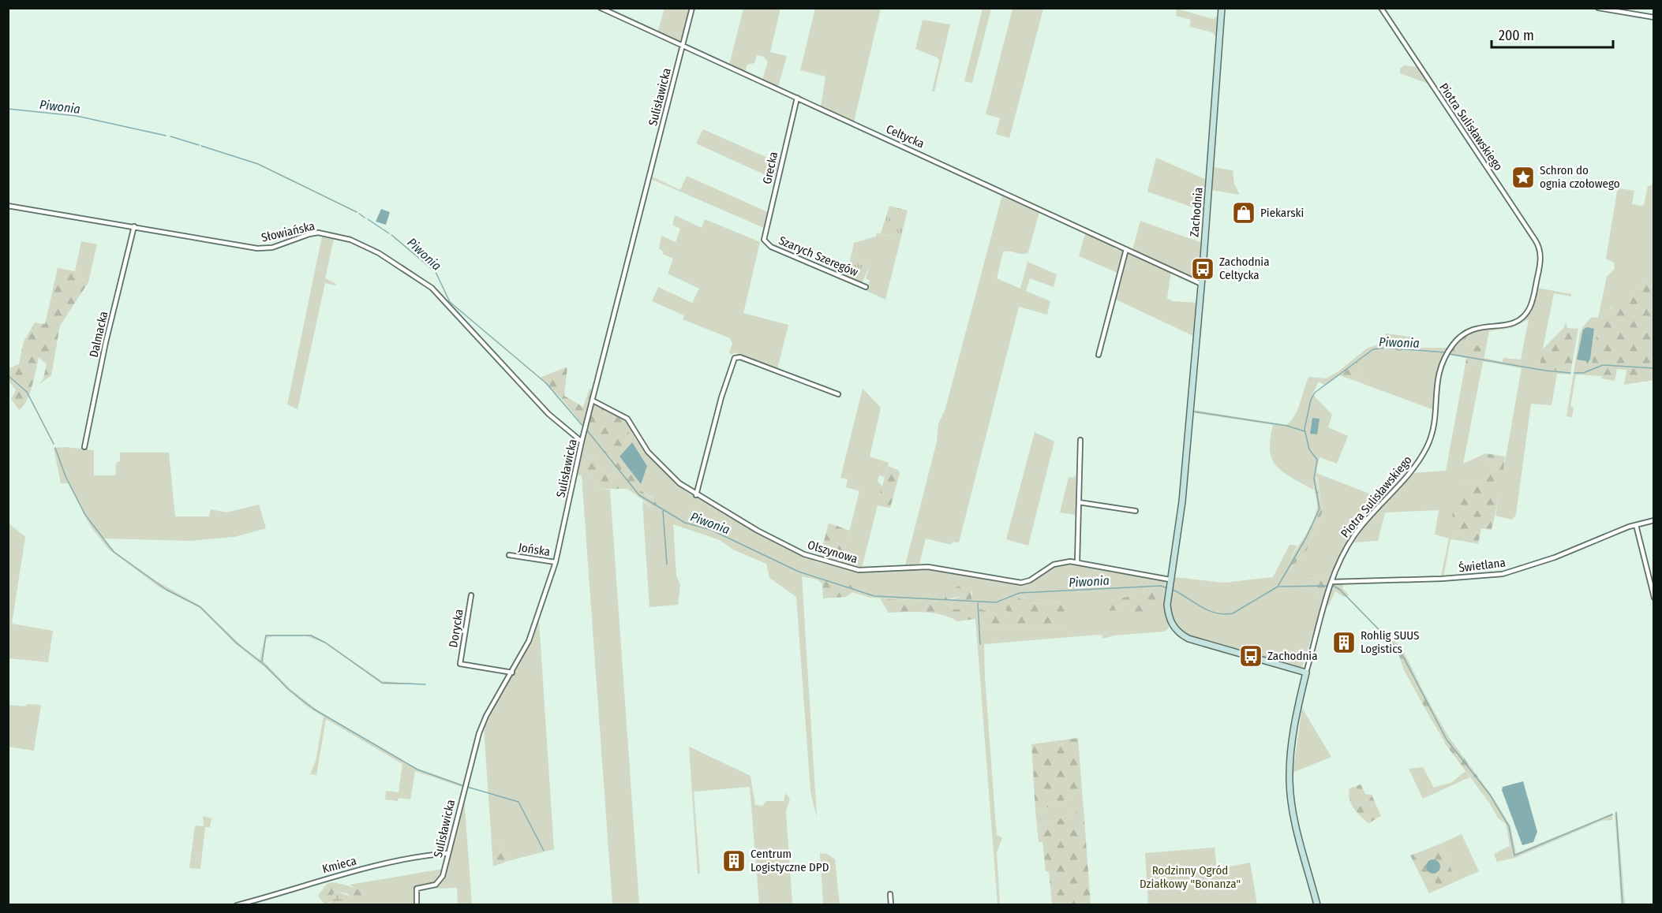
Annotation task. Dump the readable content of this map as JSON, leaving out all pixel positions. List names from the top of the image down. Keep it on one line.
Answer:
{"streets":{"street":["Sulisławicka","Piotra Sulisławskiego","Celtycka","Grecka","Zachodnia","Słowiańska","Szarych Szeregów","Dalmacka","Jońska","Olszynowa","Świetlana","Dorycka","Kmieca"]},"crossings":[["Sulisławicka","Celtycka"],["Sulisławicka","Słowiańska"],["Sulisławicka","Jońska"],["Sulisławicka","Olszynowa"],["Sulisławicka","Dorycka"],["Sulisławicka","Kmieca"],["Piotra Sulisławskiego","Zachodnia"],["Piotra Sulisławskiego","Świetlana"],["Celtycka","Grecka"],["Celtycka","Zachodnia"],["Grecka","Szarych Szeregów"],["Zachodnia","Olszynowa"],["Słowiańska","Dalmacka"]],"water":["Piwonia"],"parks":["Rodzinny Ogród Działkowy \"Bonanza\""],"places":{"place":["Schron do ognia czołowego"],"shop":["Piekarski"],"bus stop":["Zachodnia Celtycka","Zachodnia"],"building":["Rohlig SUUS Logistics","Centrum Logistyczne DPD"]},"scale_bar":"200 m"}
